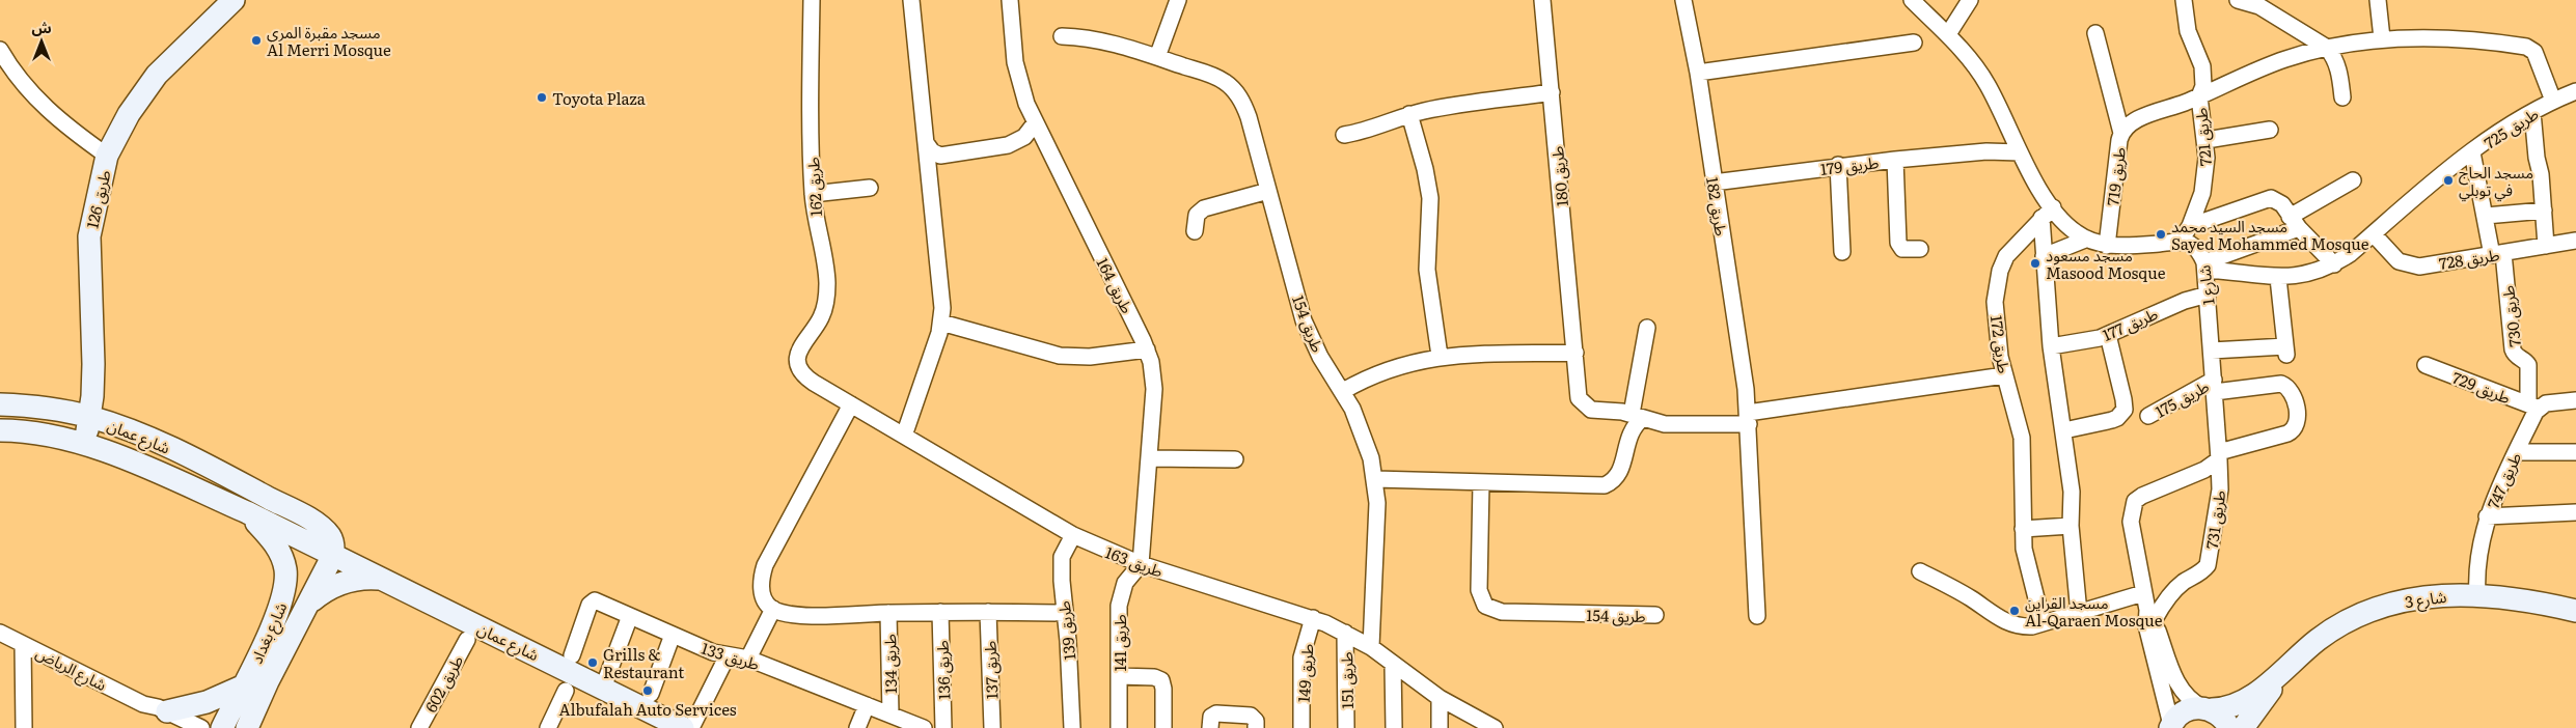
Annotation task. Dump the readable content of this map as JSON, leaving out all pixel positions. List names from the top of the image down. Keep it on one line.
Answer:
{"streets":{"street":["طريق 725","طريق 721","طريق 179","طريق 180","طريق 719","طريق 162","طريق 126","طريق 182","طريق 728","طريق 164","شارع 1","طريق 730","طريق 154","طريق 177","طريق 172","طريق 729","طريق 175","شارع عمان","طريق 747","طريق 731","طريق 163","شارع 3","طريق 139","شارع بغداد","طريق 141","طريق 133","طريق 134","شارع الرياض","طريق 136","طريق 137","طريق 149","طريق 151","طريق 602"]},"crossings":[["طريق 725","طريق 719"],["طريق 725","طريق 728"],["طريق 725","شارع 1"],["طريق 725","طريق 730"],["طريق 721","طريق 719"],["طريق 721","شارع 1"],["طريق 179","طريق 182"],["طريق 180","طريق 182"],["طريق 162","طريق 163"],["طريق 126","شارع عمان"],["طريق 728","طريق 730"],["طريق 164","طريق 163"],["طريق 164","طريق 141"],["شارع 1","طريق 177"],["شارع 1","طريق 175"],["شارع 1","طريق 731"],["طريق 730","طريق 729"],["طريق 730","طريق 747"],["طريق 154","طريق 163"],["طريق 729","طريق 747"],["شارع عمان","شارع بغداد"],["طريق 747","شارع 3"],["طريق 163","طريق 139"],["طريق 163","طريق 141"],["طريق 163","طريق 149"],["طريق 163","طريق 151"],["طريق 133","طريق 134"]],"places":["مسجد مقبرة المري Al Merri Mosque","Toyota Plaza","مسجد الحاج في توبلي","مسجد السيد محمد Sayed Mohammed Mosque","مسجد مسعود Masood Mosque","مسجد القراين Al-Qaraen Mosque","Grills & Restaurant","Albufalah Auto Services"],"north":"top"}
